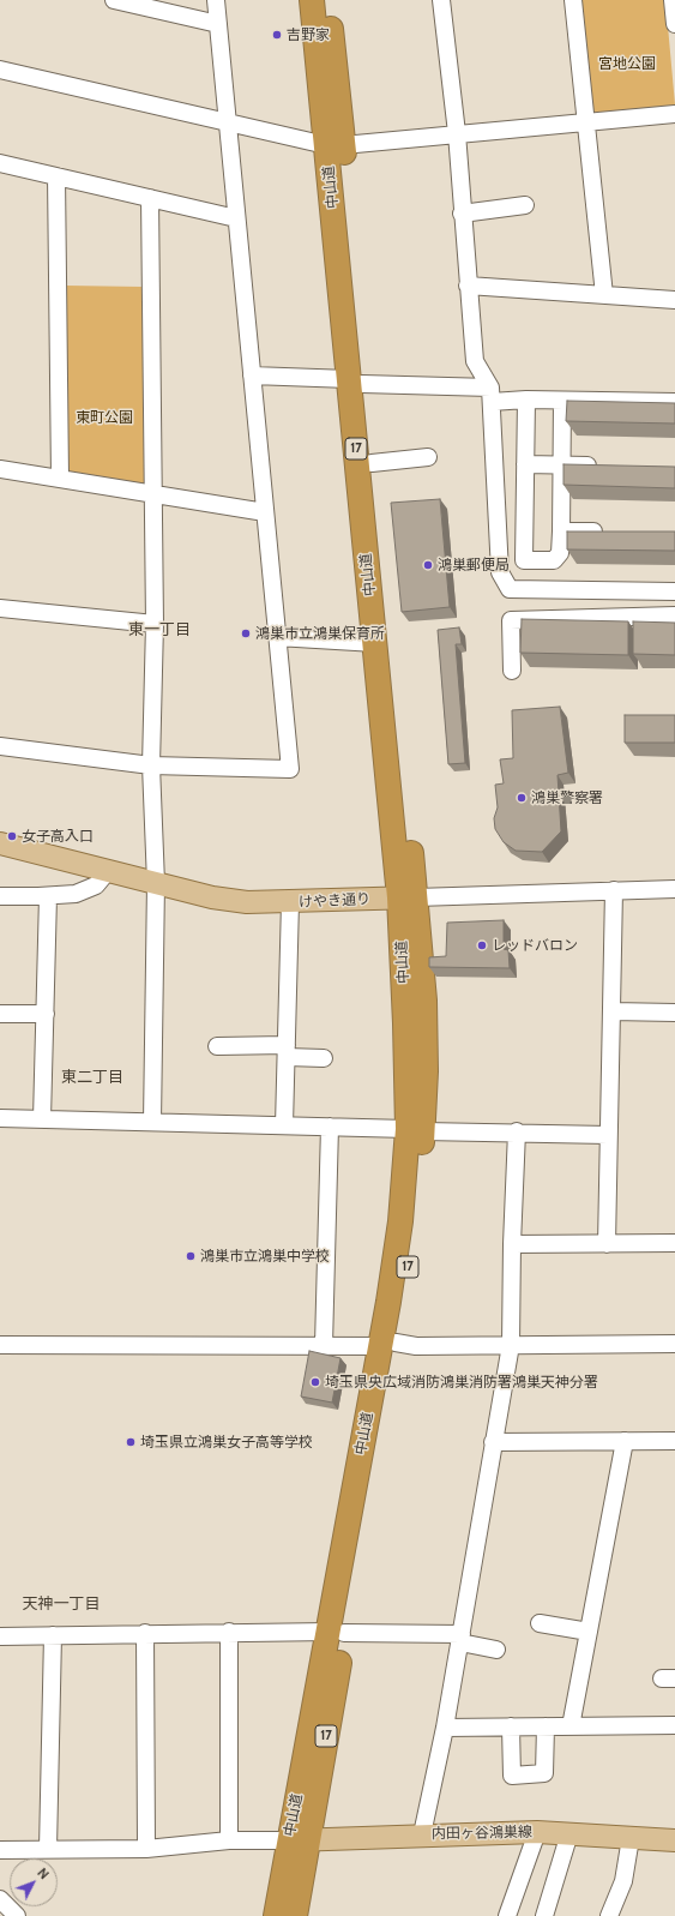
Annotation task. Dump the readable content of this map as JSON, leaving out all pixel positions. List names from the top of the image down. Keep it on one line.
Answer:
{"streets":{"highway":["中山道","17"],"main road":["けやき通り","内田ヶ谷鴻巣線"]},"crossings":[["中山道","けやき通り"],["中山道","内田ヶ谷鴻巣線"]],"districts":["東一丁目","東二丁目","天神一丁目"],"parks":["宮地公園","東町公園"],"places":["吉野家","鴻巣郵便局","鴻巣市立鴻巣保育所","鴻巣警察署","女子高入口","レッドバロン","鴻巣市立鴻巣中学校","埼玉県央広域消防鴻巣消防署鴻巣天神分署","埼玉県立鴻巣女子高等学校"],"north":"top right"}
